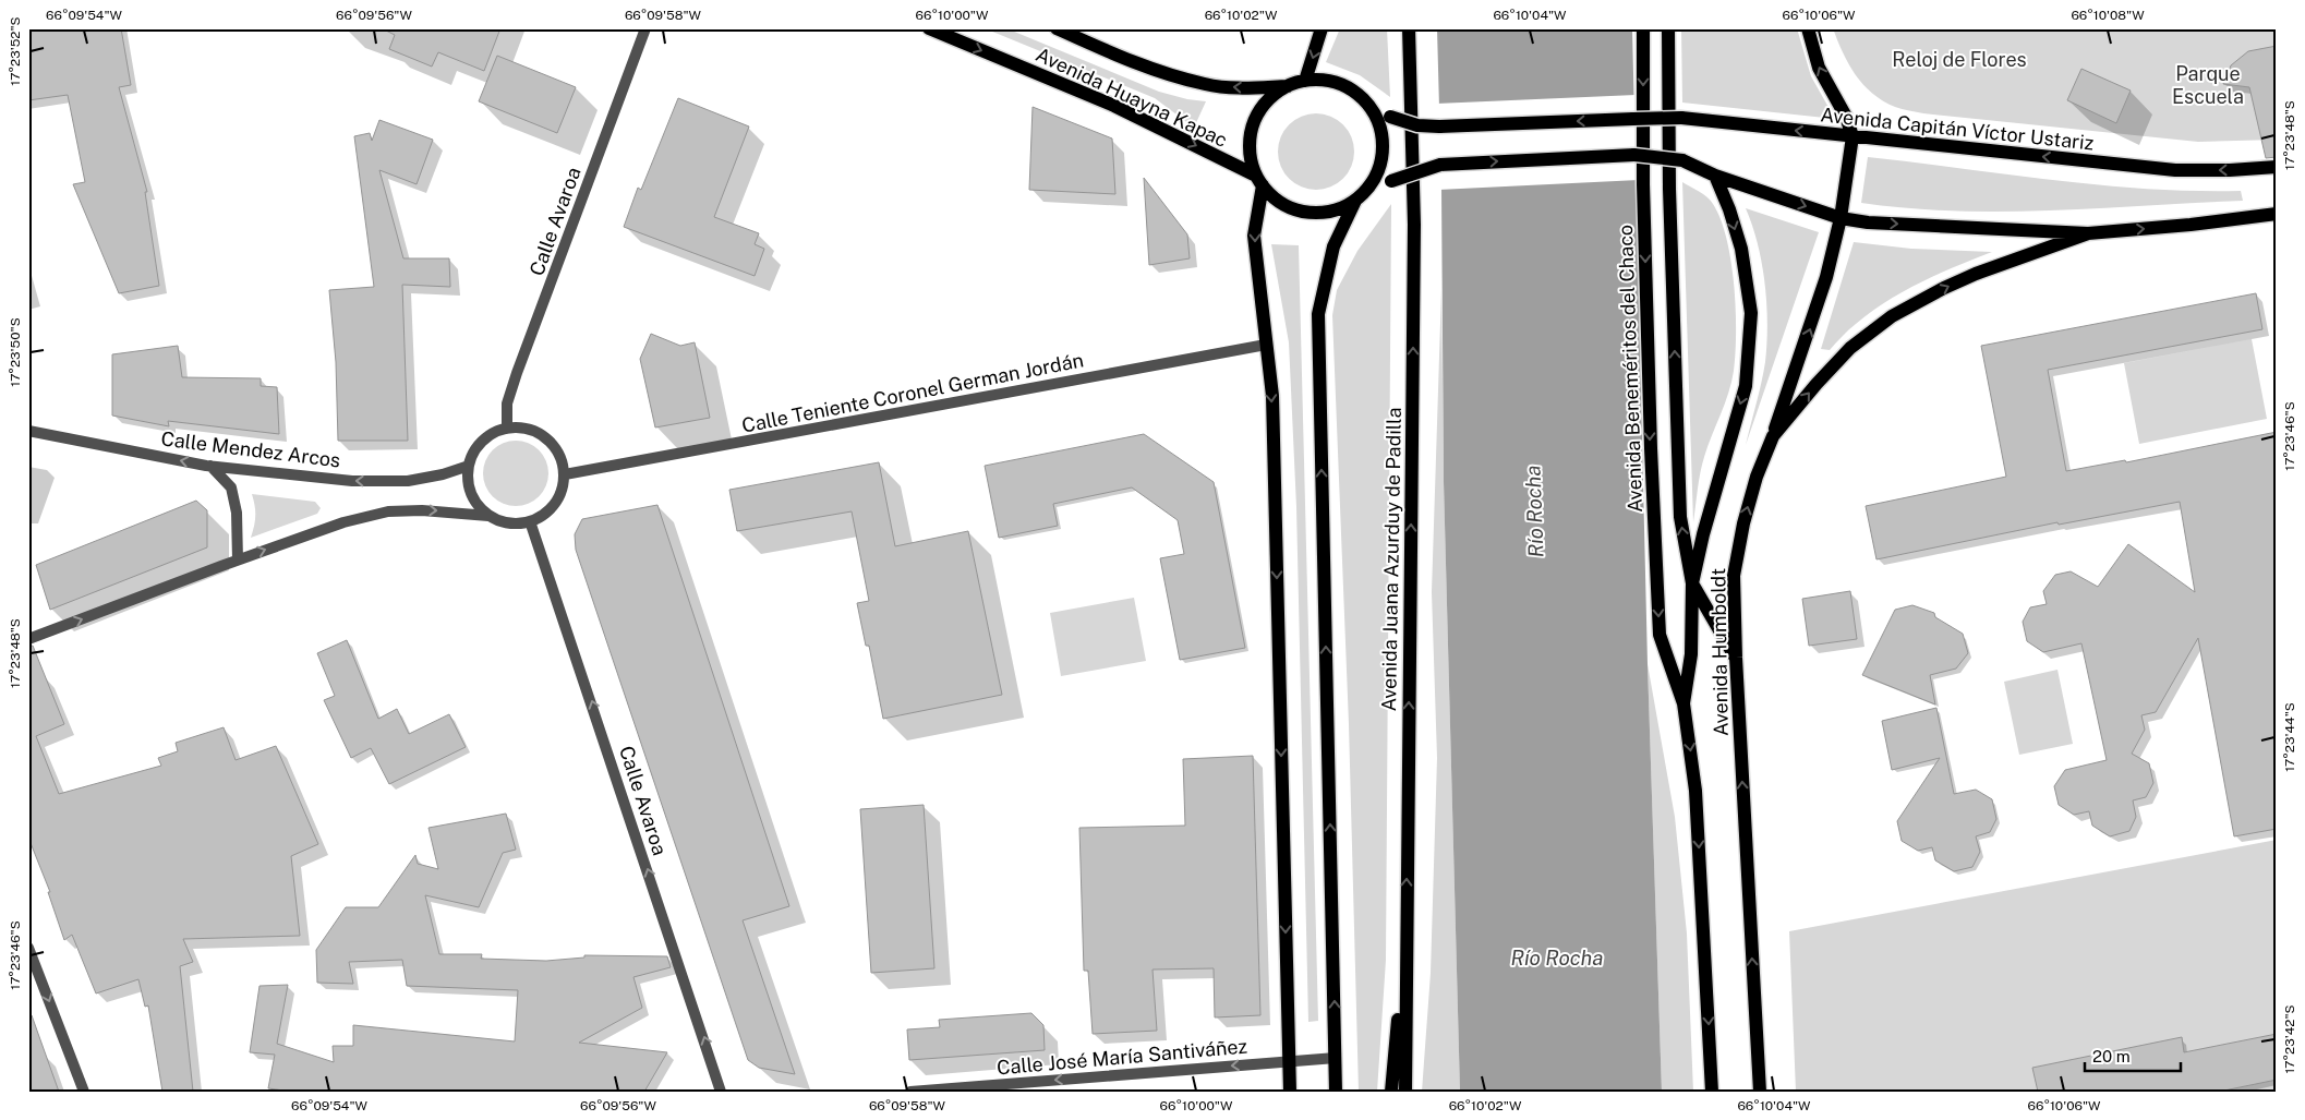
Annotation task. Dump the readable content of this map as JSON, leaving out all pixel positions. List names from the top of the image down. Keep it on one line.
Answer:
{"streets":{"main road":["Avenida Huayna Kapac","Avenida Capitán Víctor Ustariz","Avenida Beneméritos del Chaco","Avenida Juana Azurduy de Padilla","Avenida Humboldt"],"street":["Calle Avaroa","Calle Teniente Coronel German Jordán","Calle Mendez Arcos","Calle José María Santiváñez"]},"crossings":[["Avenida Huayna Kapac","Avenida Capitán Víctor Ustariz"],["Calle Avaroa","Calle Teniente Coronel German Jordán"],["Calle Avaroa","Calle Mendez Arcos"],["Avenida Beneméritos del Chaco","Avenida Humboldt"],["Calle Teniente Coronel German Jordán","Calle Mendez Arcos"]],"one_way":["Calle Avaroa","Calle José María Santiváñez"],"water":["Río Rocha"],"parks":["Reloj de Flores","Parque Escuela"],"scale_bar":"20 m","coordinates":["66°09'54\"W","66°09'56\"W","66°09'58\"W","66°10'00\"W","66°10'02\"W","66°10'04\"W","66°10'06\"W","66°10'08\"W","17°23'52\"S","17°23'48\"S","17°23'50\"S","17°23'46\"S","17°23'44\"S","17°23'42\"S"]}
